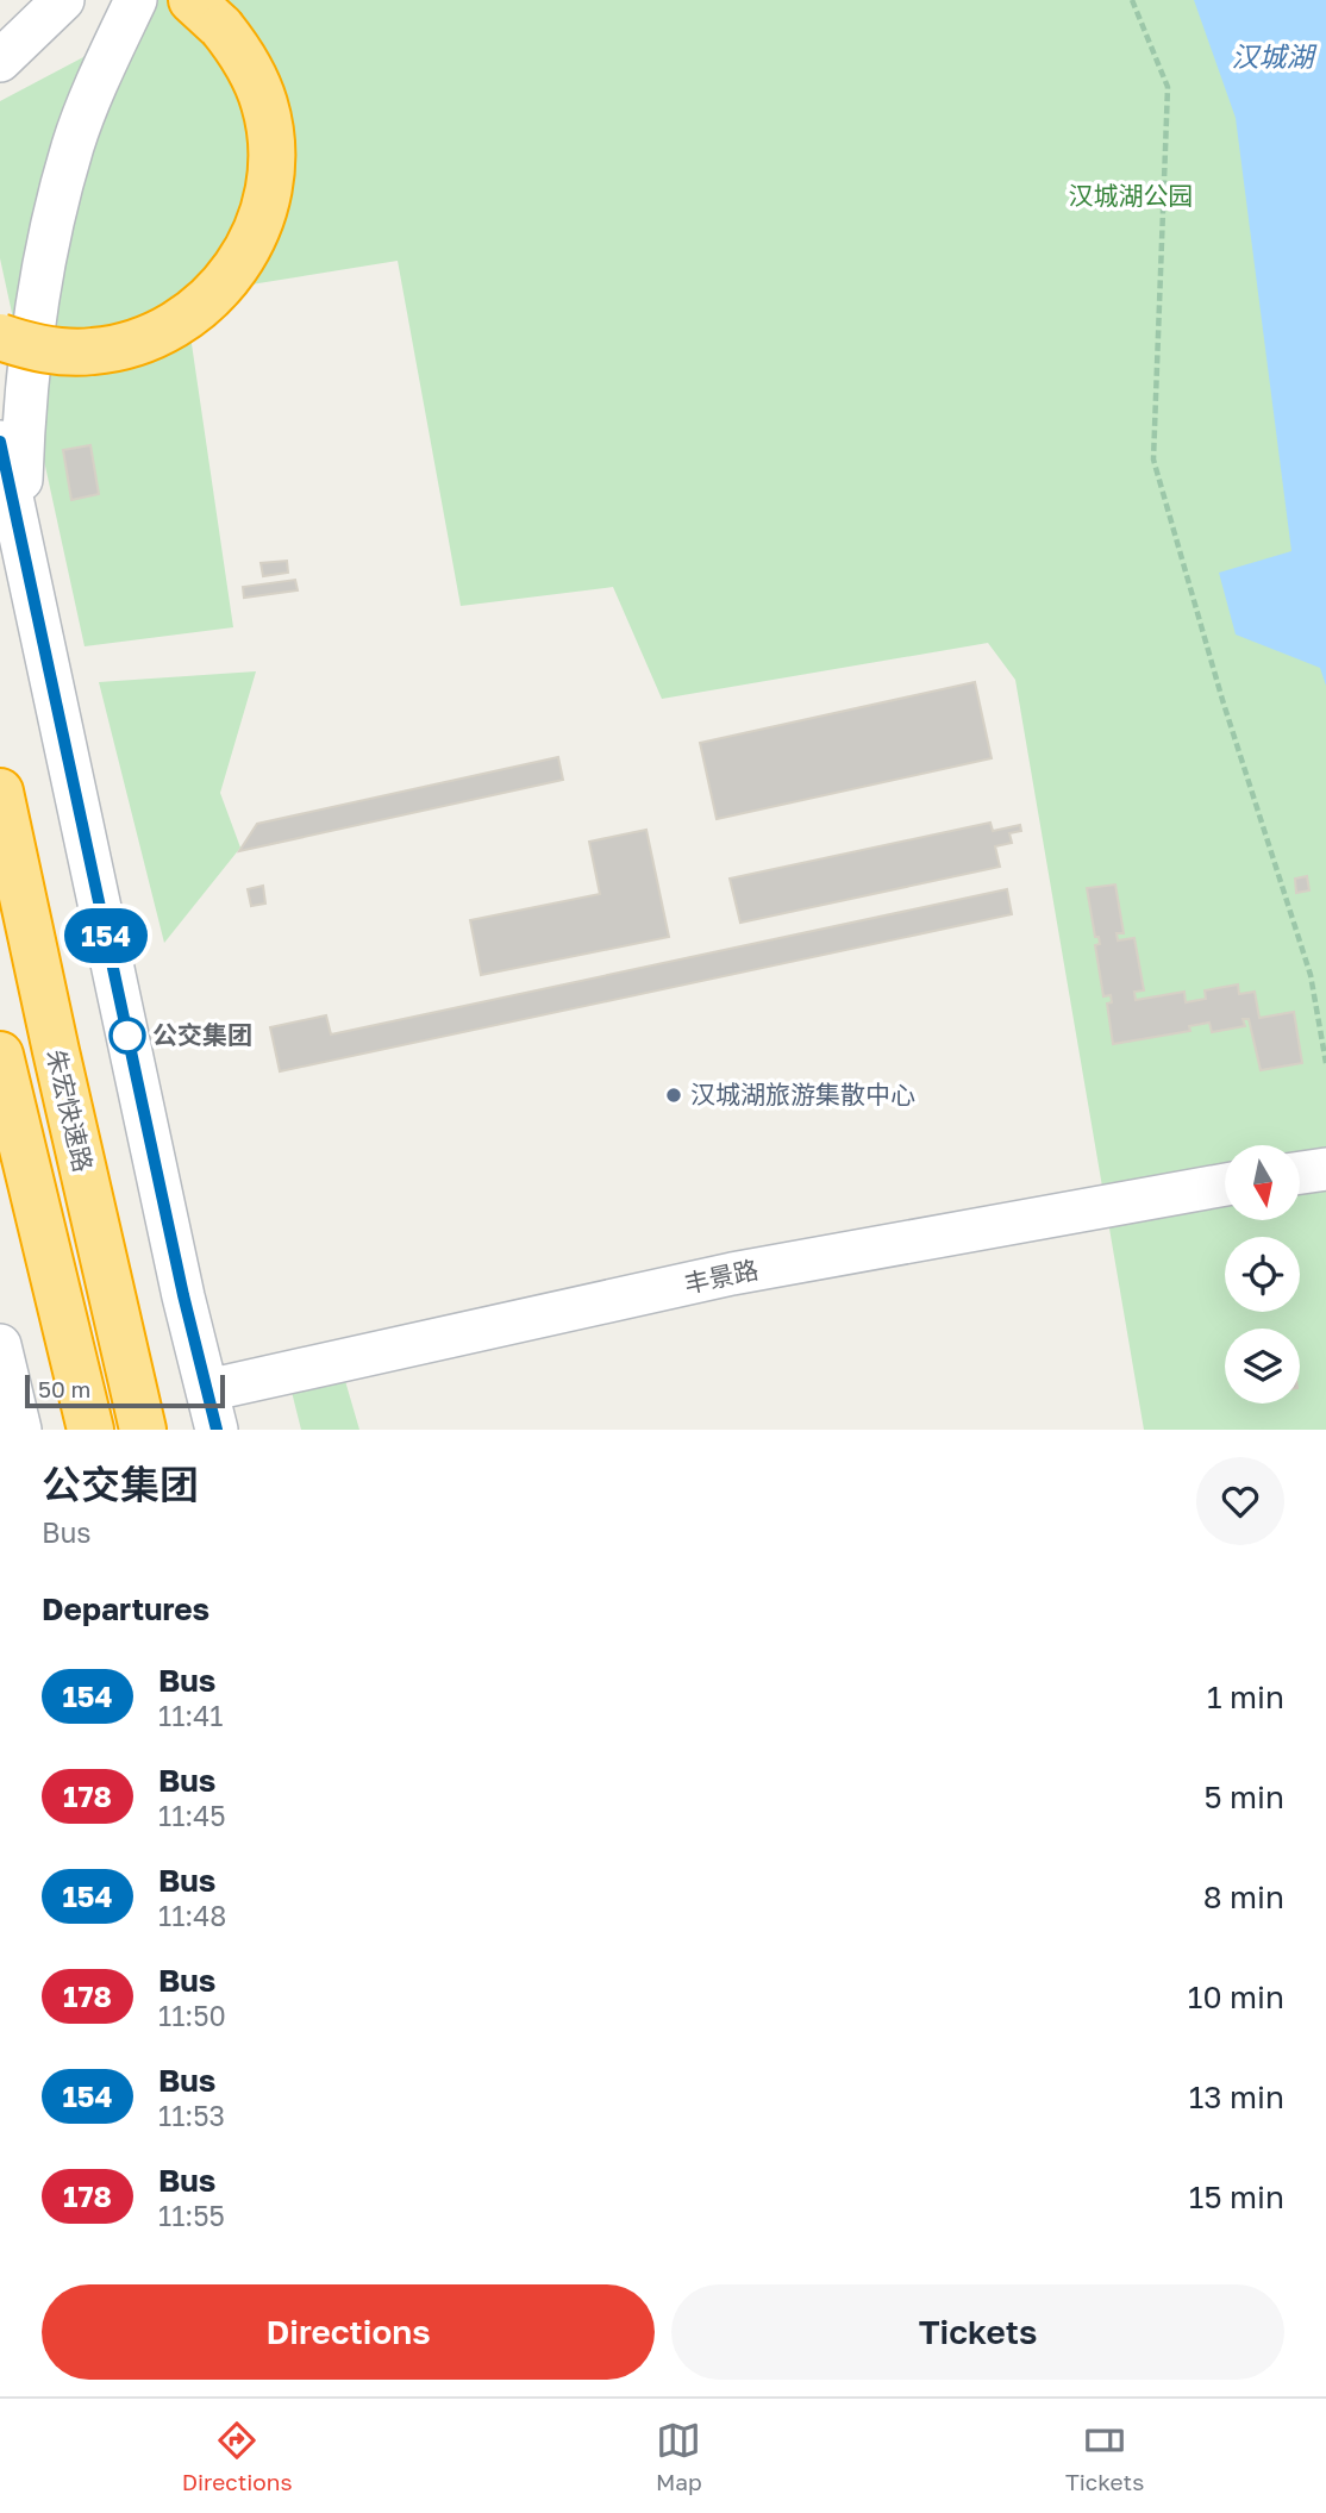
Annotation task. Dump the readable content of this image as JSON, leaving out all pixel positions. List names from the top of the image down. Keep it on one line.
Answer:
{"streets":{"highway":["朱宏快速路"],"main road":["丰景路"]},"water":["汉城湖"],"parks":["汉城湖公园"],"places":["公交集团","汉城湖旅游集散中心"],"lines":["bus line 154"],"scale_bar":"50 m","north":"bottom","page":{"on_map":"154","scale":"50 m","heading":[["公交集团","Bus"],"Departures"],"list":[{"mark":"154","name":"Bus","note":"11:41","value":"1 min"},{"mark":"178","name":"Bus","note":"11:45","value":"5 min"},{"mark":"154","name":"Bus","note":"11:48","value":"8 min"},{"mark":"178","name":"Bus","note":"11:50","value":"10 min"},{"mark":"154","name":"Bus","note":"11:53","value":"13 min"},{"mark":"178","name":"Bus","note":"11:55","value":"15 min"}],"buttons":["Directions","Tickets"],"tabs":["Directions","Map","Tickets"]}}
